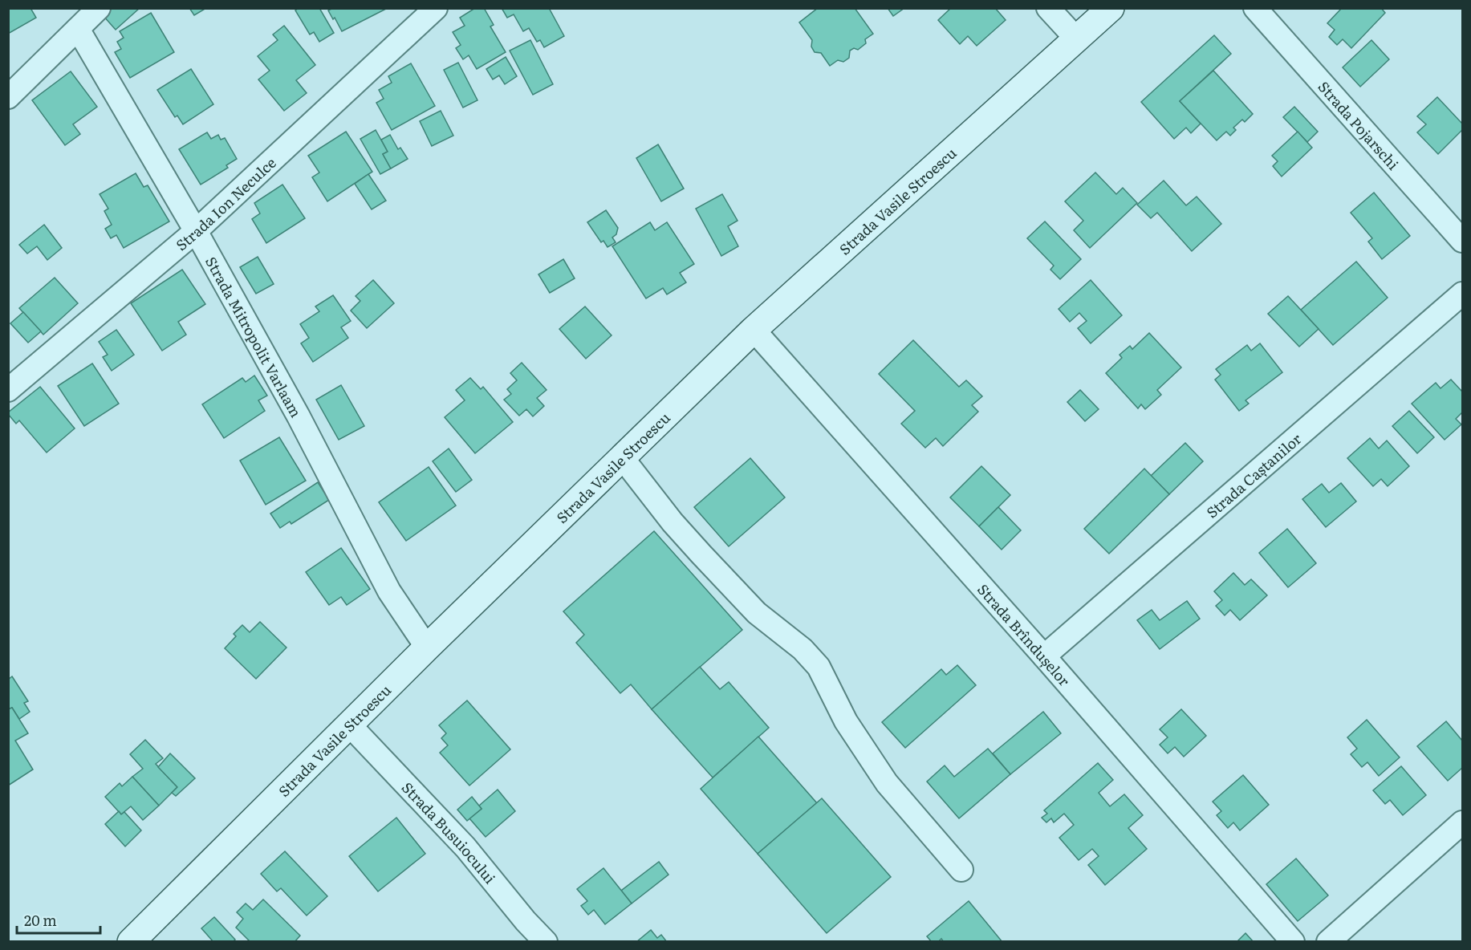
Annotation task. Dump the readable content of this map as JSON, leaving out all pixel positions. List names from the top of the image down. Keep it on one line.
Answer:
{"streets":{"main road":["Strada Vasile Stroescu"],"street":["Strada Pojarschi","Strada Ion Neculce","Strada Mitropolit Varlaam","Strada Caștanilor","Strada Brîndușelor","Strada Busuiocului"]},"crossings":[["Strada Vasile Stroescu","Strada Mitropolit Varlaam"],["Strada Vasile Stroescu","Strada Brîndușelor"],["Strada Vasile Stroescu","Strada Busuiocului"],["Strada Ion Neculce","Strada Mitropolit Varlaam"],["Strada Caștanilor","Strada Brîndușelor"]],"scale_bar":"20 m"}
